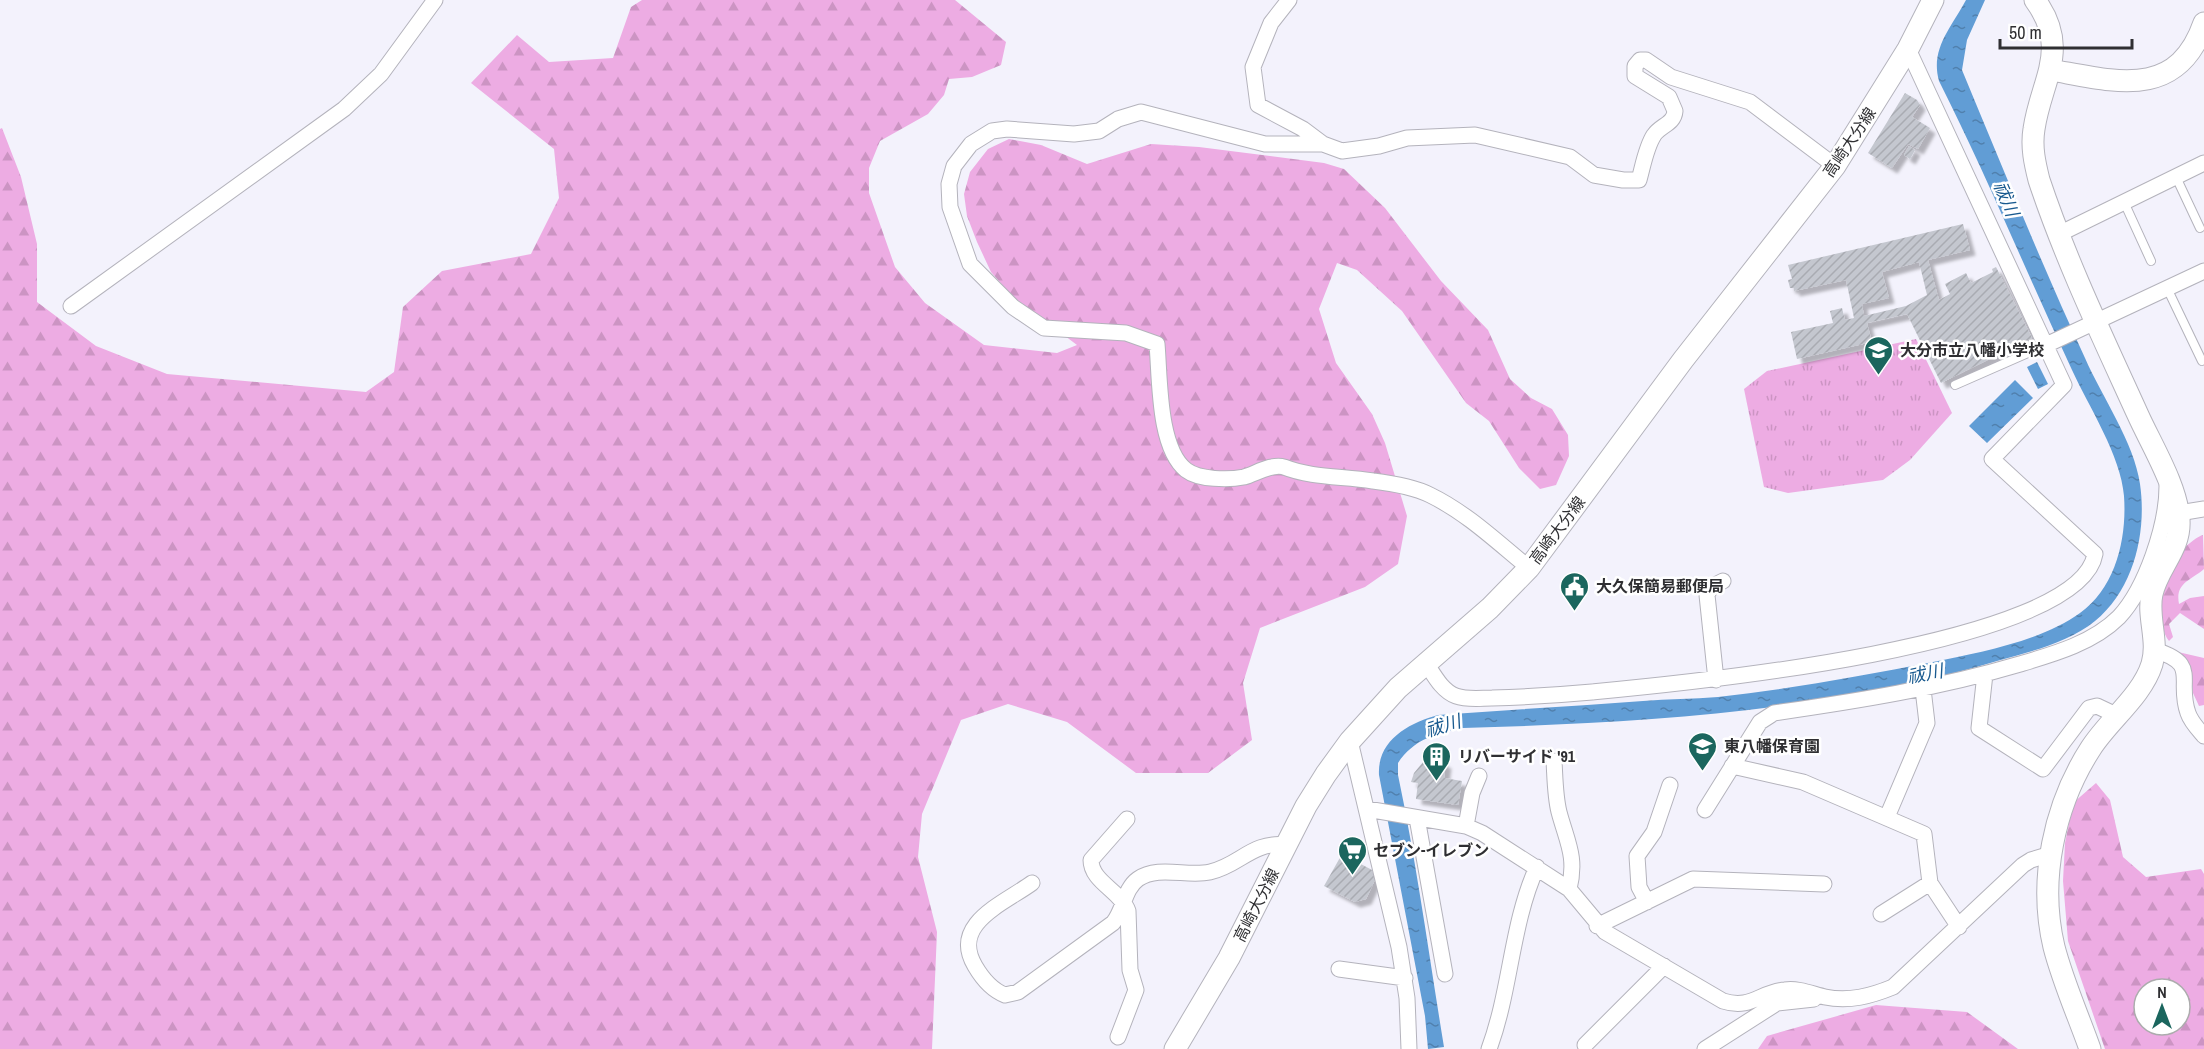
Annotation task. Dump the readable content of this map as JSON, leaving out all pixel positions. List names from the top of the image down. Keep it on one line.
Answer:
{"streets":{"street":["高崎大分線"]},"water":["祓川"],"places":{"school or university":["大分市立八幡小学校","東八幡保育園"],"public building":["大久保簡易郵便局"],"building":["リバーサイド '91"],"supermarket":["セブン-イレブン"]},"scale_bar":"50 m","north":"top"}
